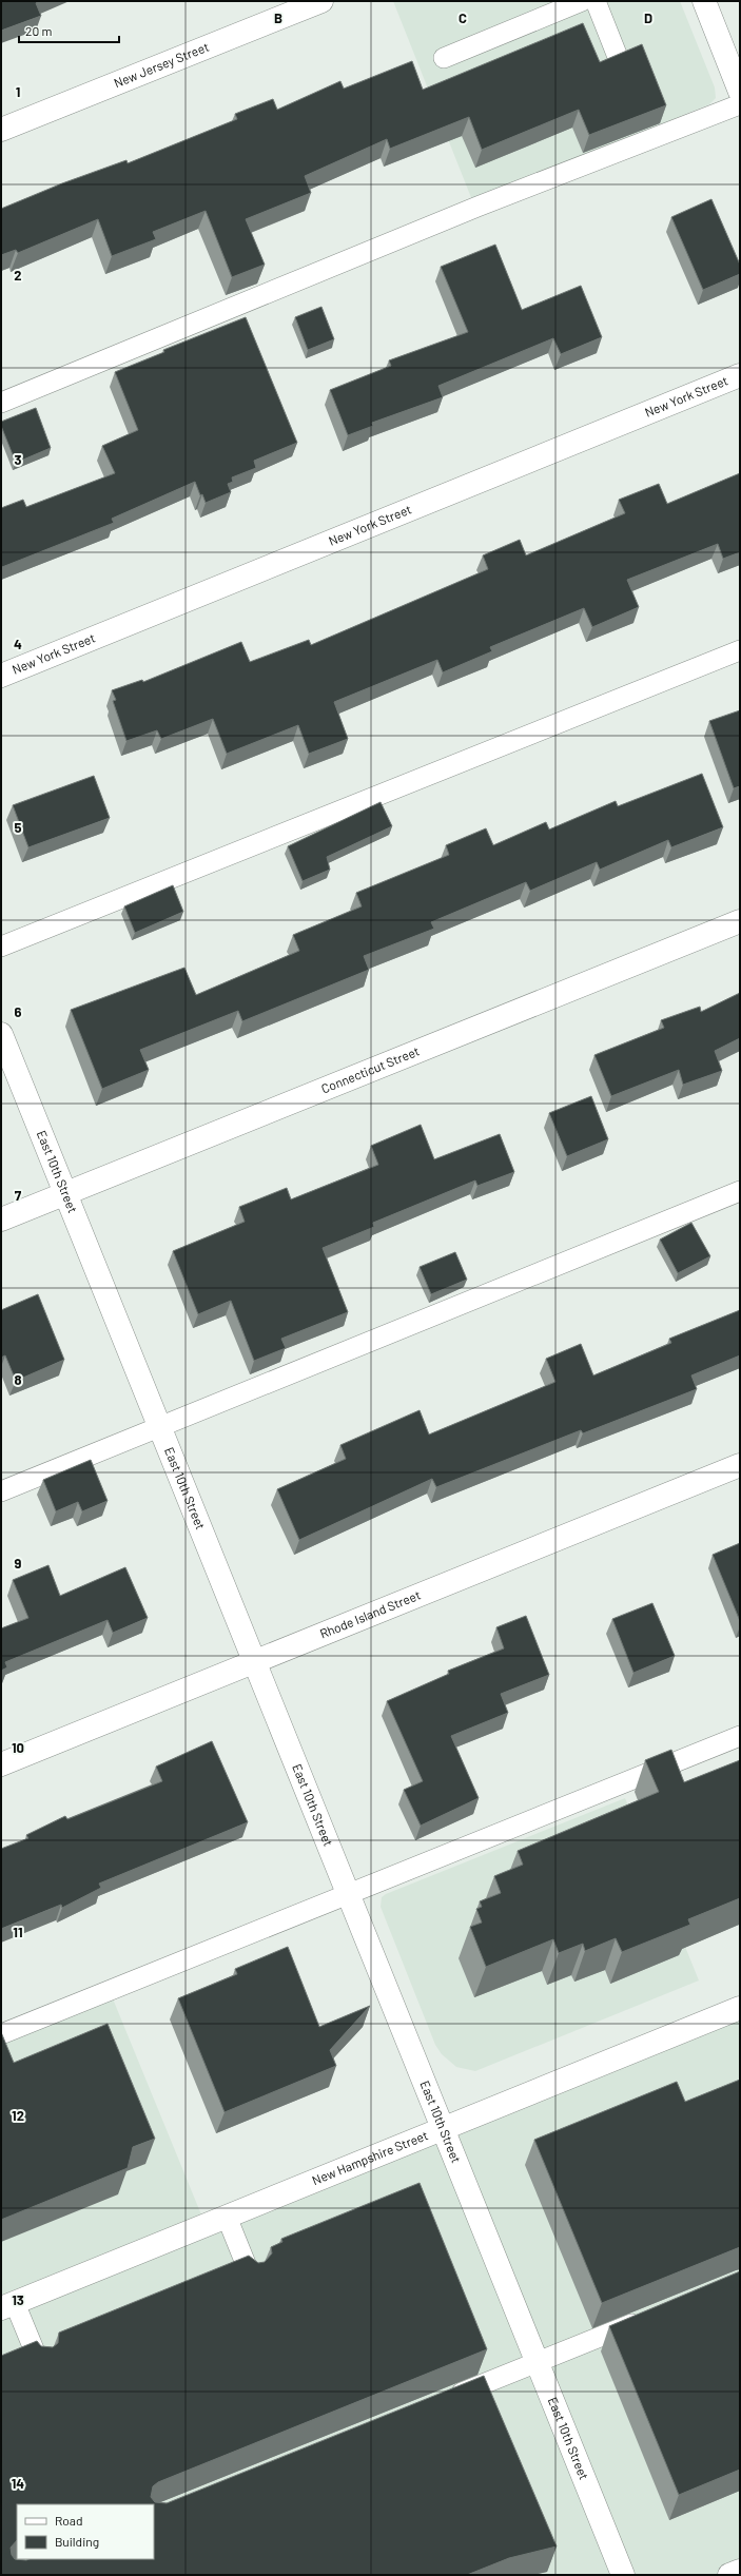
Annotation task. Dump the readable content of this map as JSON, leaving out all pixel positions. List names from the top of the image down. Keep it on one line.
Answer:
{"streets":{"street":["New Jersey Street","New York Street","Connecticut Street","East 10th Street","Rhode Island Street","New Hampshire Street"]},"crossings":[["Connecticut Street","East 10th Street"],["East 10th Street","Rhode Island Street"],["East 10th Street","New Hampshire Street"]],"legend":["Road","Building"],"scale_bar":"20 m","grid":{"columns":["B","C","D"],"rows":["1","2","3","4","5","6","7","8","9","10","11","12","13","14"]}}
